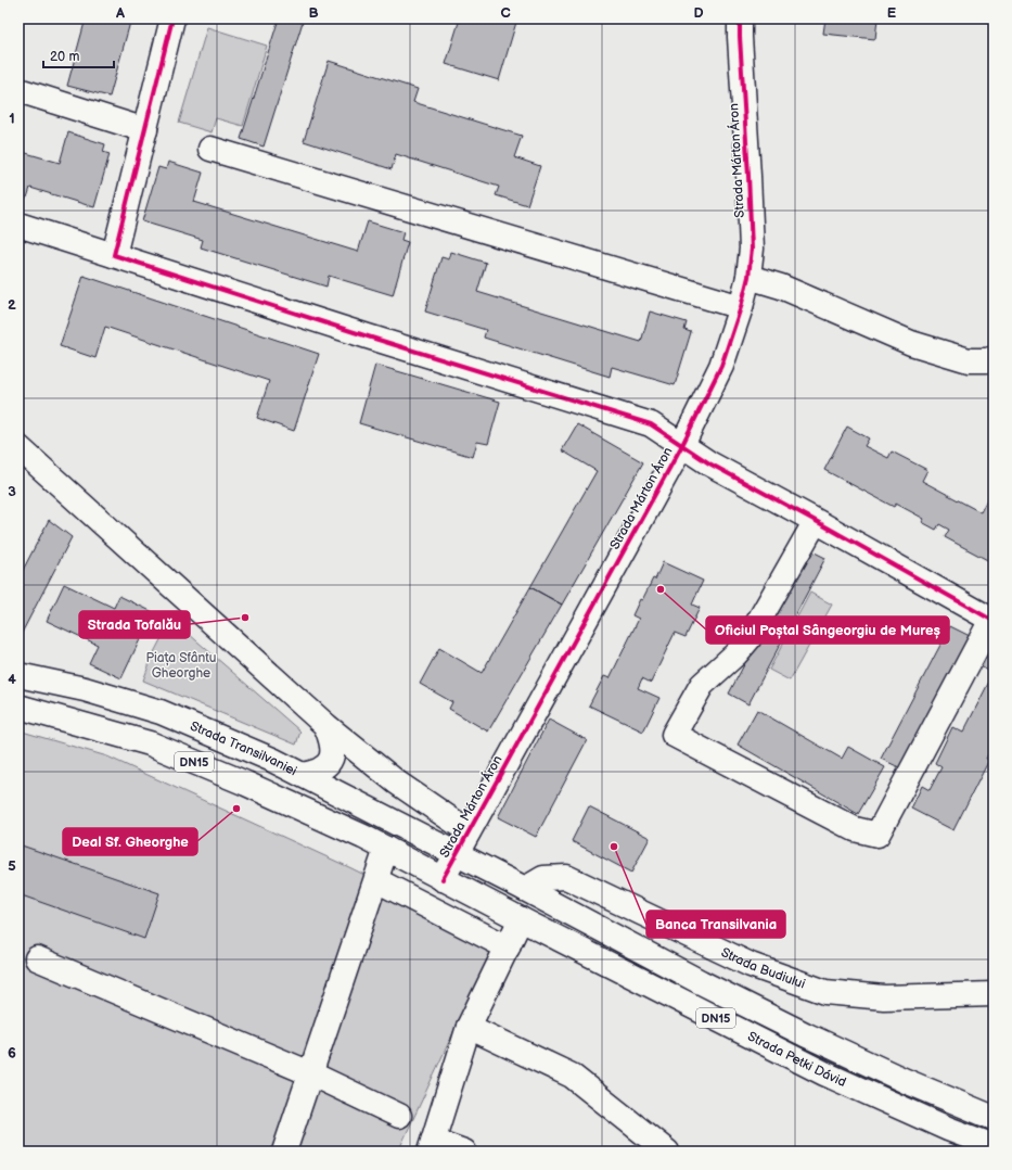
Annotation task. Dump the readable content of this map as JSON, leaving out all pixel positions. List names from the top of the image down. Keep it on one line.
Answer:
{"streets":{"street":["Strada Márton Áron","Strada Transilvaniei","DN15","Strada Budiului","Strada Petki Dávid"]},"crossings":[["Strada Márton Áron","Strada Transilvaniei"],["Strada Márton Áron","DN15"],["Strada Márton Áron","Strada Petki Dávid"],["Strada Transilvaniei","Strada Petki Dávid"],["DN15","Strada Petki Dávid"],["Strada Budiului","Strada Petki Dávid"]],"parks":["Piața Sfântu Gheorghe"],"places":["Oficiul Poștal Sângeorgiu de Mureș","Strada Tofalău","Deal Sf. Gheorghe","Banca Transilvania"],"scale_bar":"20 m","grid":{"columns":["A","B","C","D","E"],"rows":["1","2","3","4","5","6"]}}
